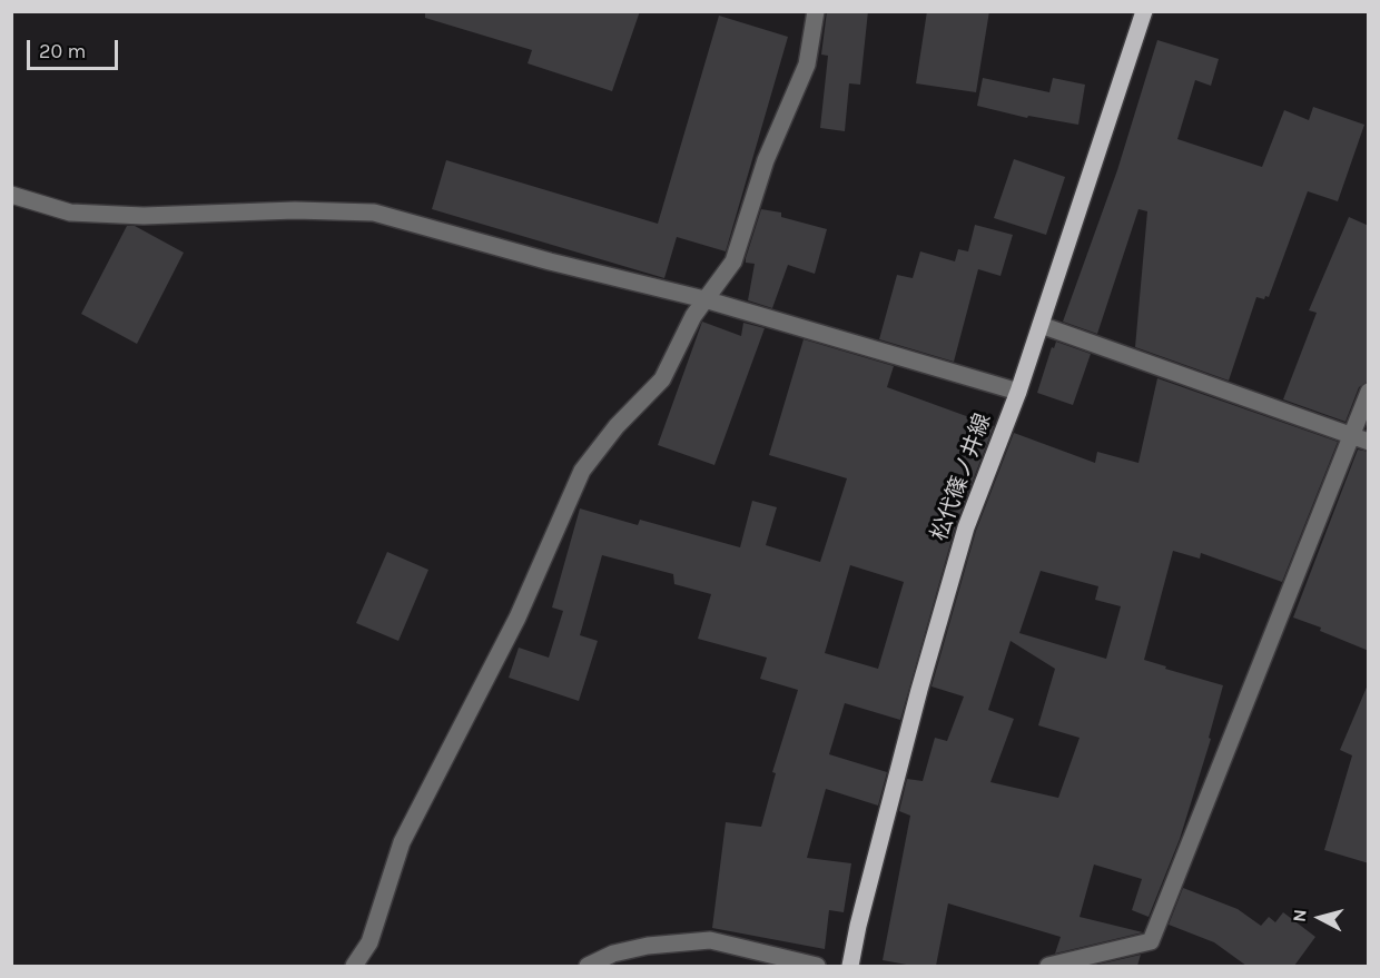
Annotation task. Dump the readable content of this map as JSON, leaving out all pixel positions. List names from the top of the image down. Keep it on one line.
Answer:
{"streets":{"main road":["松代篠ノ井線"]},"scale_bar":"20 m","north":"left"}
